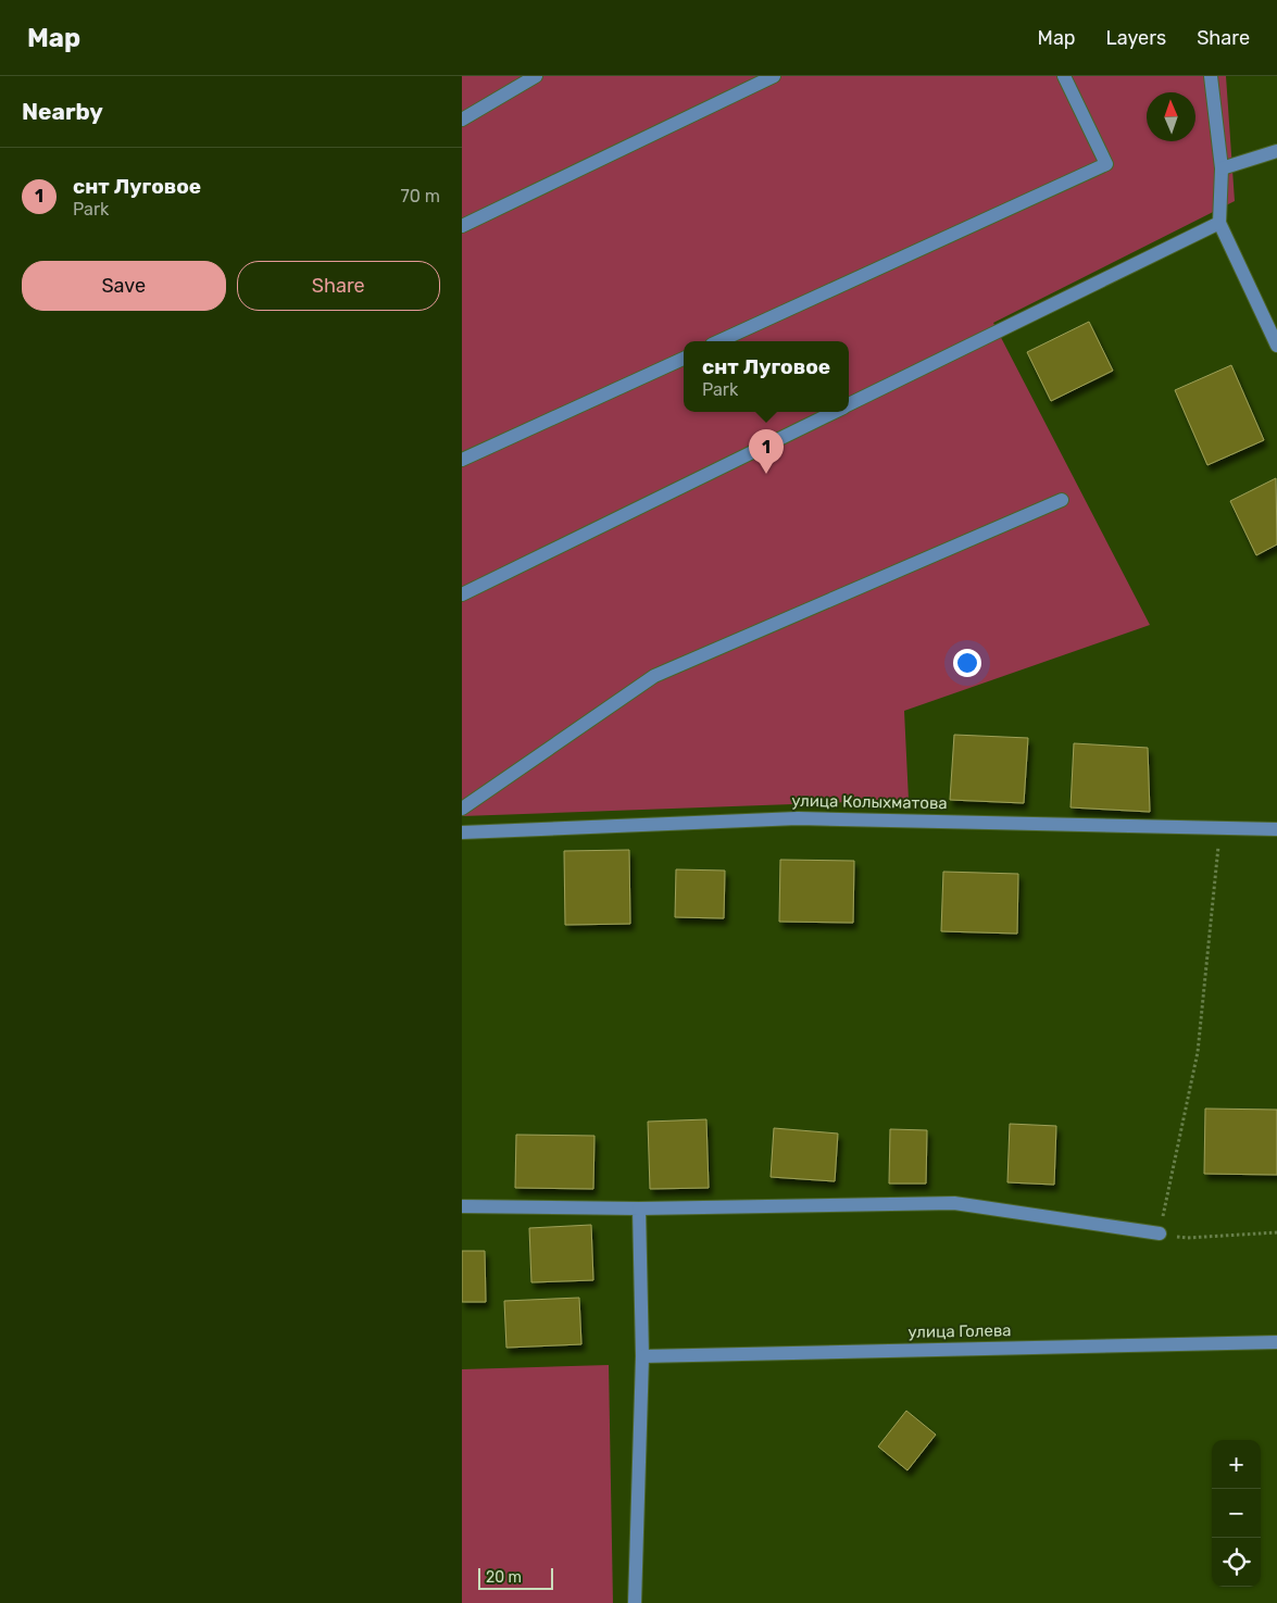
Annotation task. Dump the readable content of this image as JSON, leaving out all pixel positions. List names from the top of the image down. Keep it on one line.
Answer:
{"streets":{"street":["улица Колыхматова","улица Голева"]},"scale_bar":"20 m","north":"top","page":{"header":"Map","nav":["Map","Layers","Share"],"heading":"Nearby","list":[{"mark":"1","name":"снт Луговое","note":"Park","value":"70 m"}],"buttons":["Save","Share"],"popup":["снт Луговое","Park"],"pins":"1","map_buttons":["+","−"],"scale":"20 m"}}
